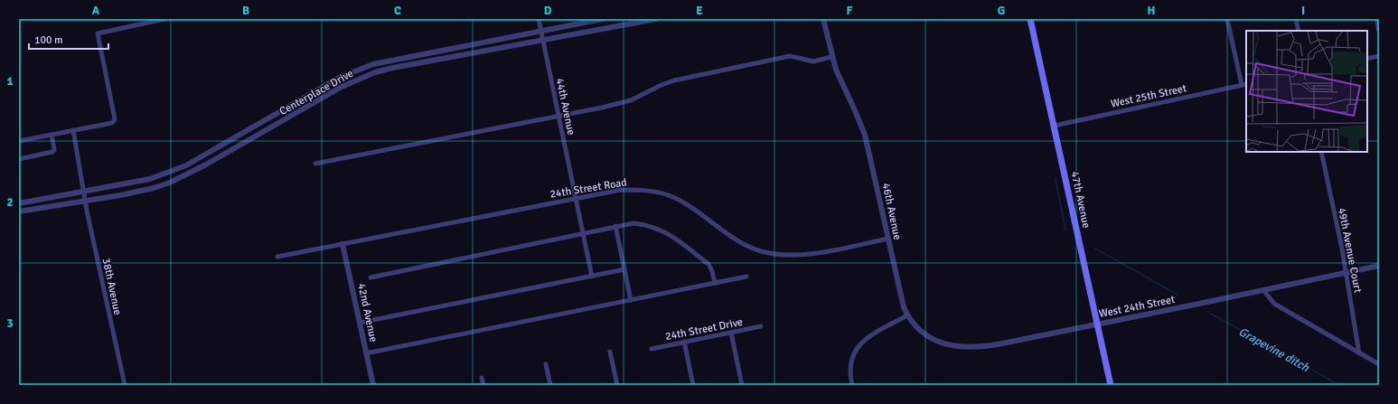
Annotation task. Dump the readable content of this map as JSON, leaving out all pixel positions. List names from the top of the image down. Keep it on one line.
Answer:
{"streets":{"main road":["47th Avenue"],"street":["Centerplace Drive","West 25th Street","44th Avenue","24th Street Road","46th Avenue","49th Avenue Court","38th Avenue","West 24th Street","42nd Avenue","24th Street Drive"]},"crossings":[["Centerplace Drive","44th Avenue"],["Centerplace Drive","38th Avenue"],["West 25th Street","47th Avenue"],["44th Avenue","24th Street Road"],["24th Street Road","46th Avenue"],["24th Street Road","42nd Avenue"],["47th Avenue","West 24th Street"],["46th Avenue","West 24th Street"],["49th Avenue Court","West 24th Street"]],"water":["Grapevine ditch"],"scale_bar":"100 m","grid":{"columns":["A","B","C","D","E","F","G","H","I"],"rows":["1","2","3"]}}
